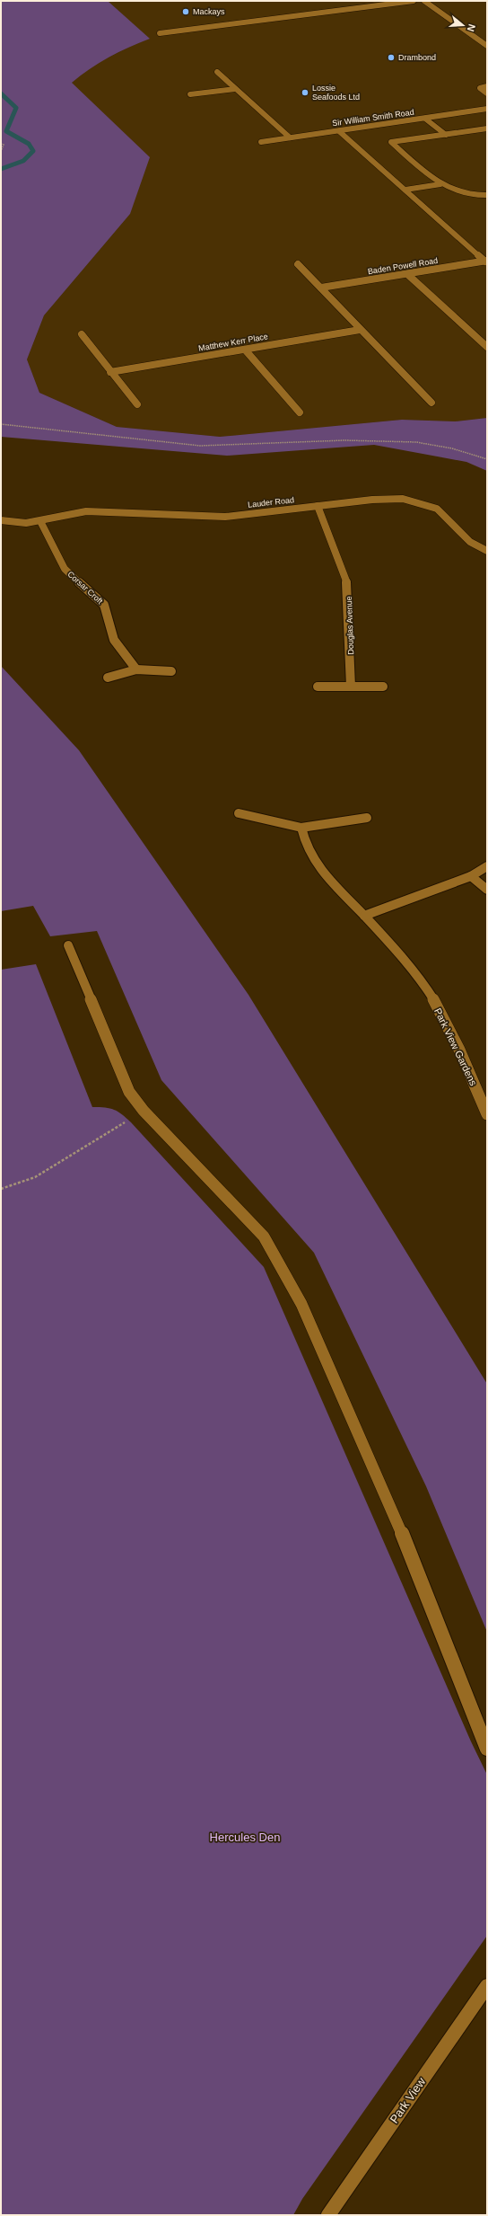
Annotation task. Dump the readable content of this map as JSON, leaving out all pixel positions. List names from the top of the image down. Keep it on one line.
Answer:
{"streets":{"street":["Sir William Smith Road","Baden Powell Road","Matthew Kerr Place","Lauder Road","Corsar Croft","Douglas Avenue","Park View Gardens","Park View"]},"crossings":[["Lauder Road","Corsar Croft"],["Lauder Road","Douglas Avenue"]],"parks":["Hercules Den"],"places":["Mackays","Drambond","Lossie Seafoods Ltd"],"north":"right"}
